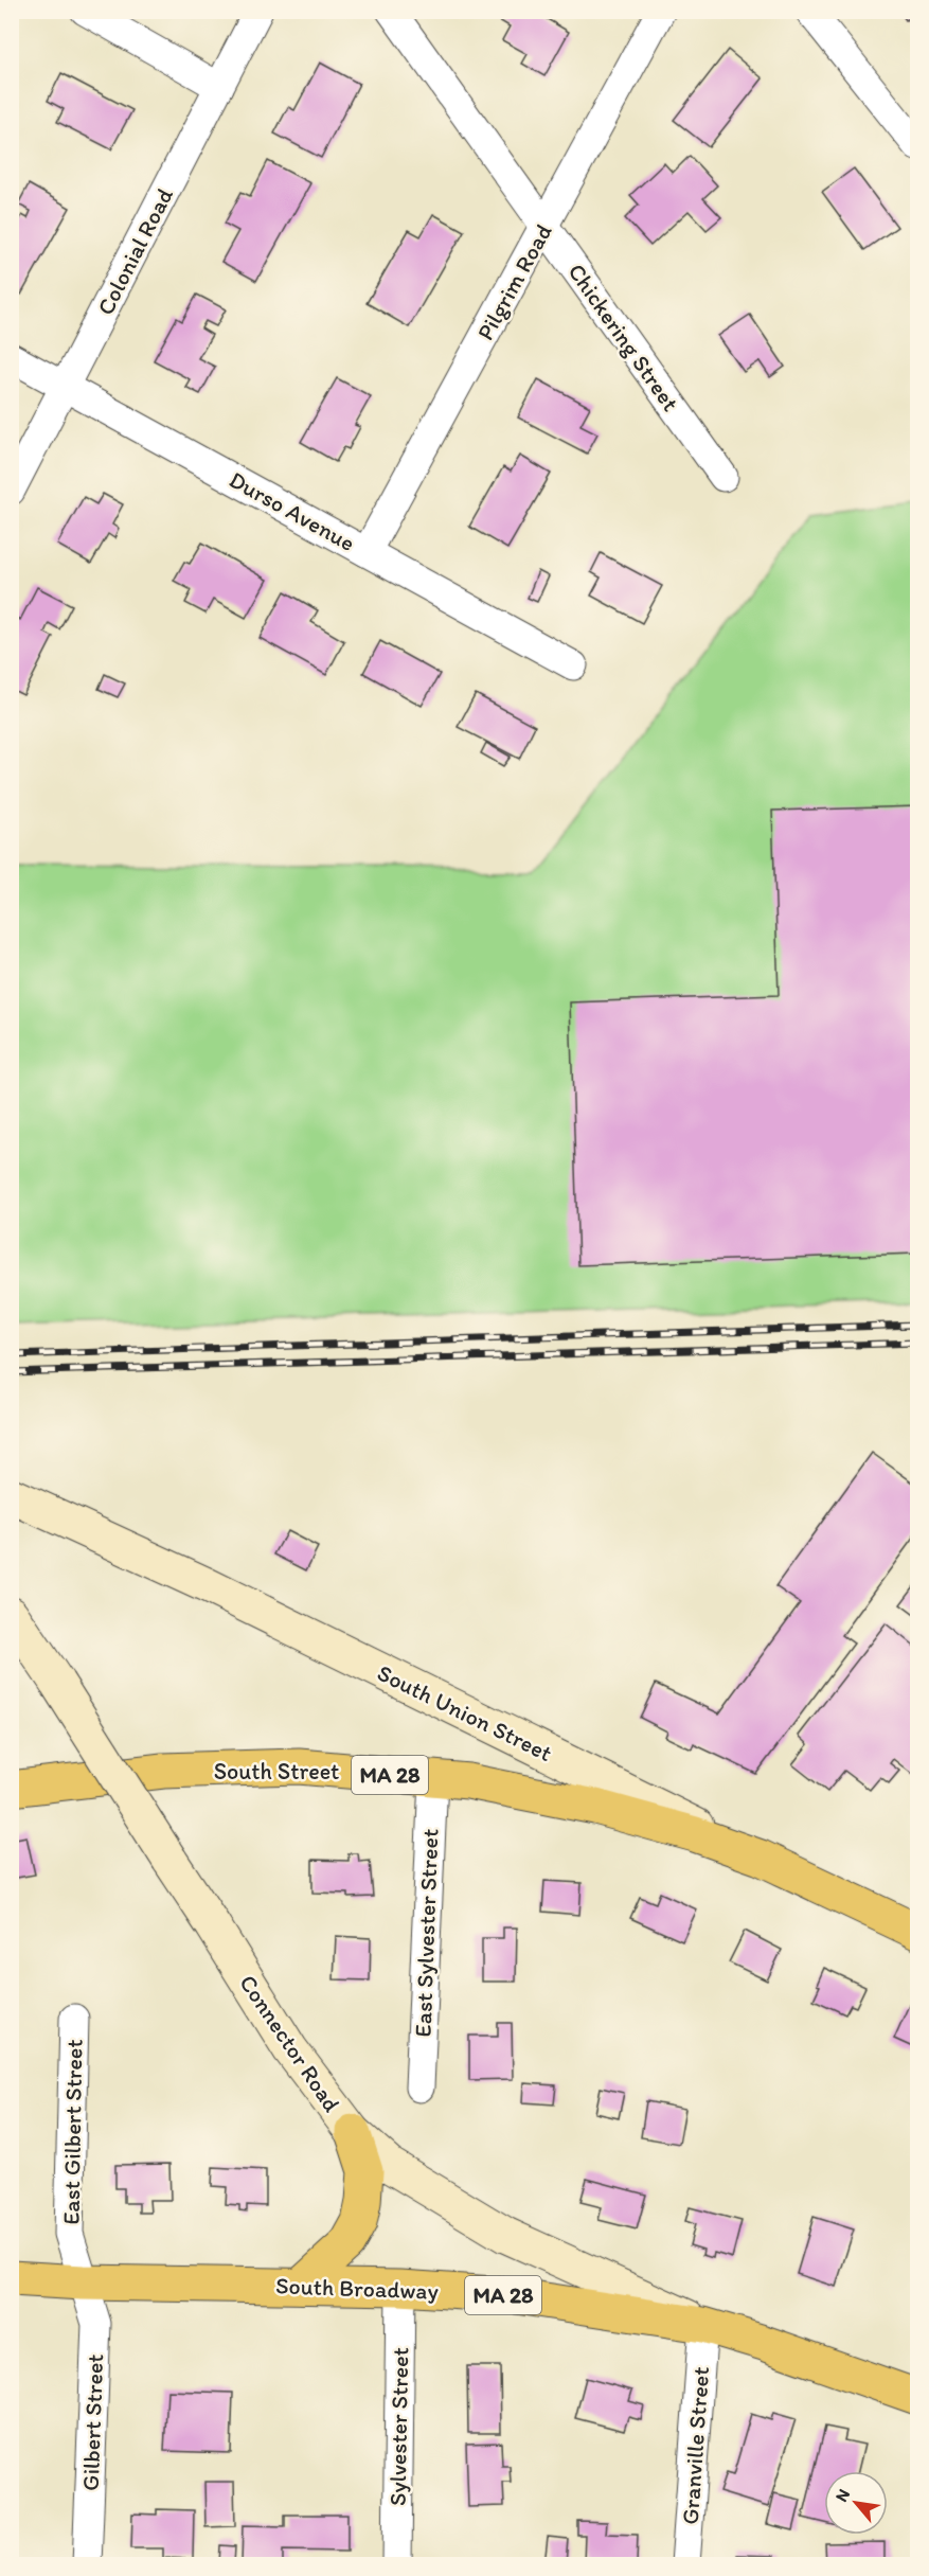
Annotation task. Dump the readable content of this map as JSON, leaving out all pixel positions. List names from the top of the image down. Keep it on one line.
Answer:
{"streets":{"main road":["South Union Street","South Street","MA 28","Connector Road","South Broadway"],"street":["Colonial Road","Pilgrim Road","Chickering Street","Durso Avenue","East Sylvester Street","East Gilbert Street","Gilbert Street","Sylvester Street","Granville Street"]},"crossings":[["Colonial Road","Durso Avenue"],["Pilgrim Road","Chickering Street"],["Pilgrim Road","Durso Avenue"],["South Union Street","South Street"],["South Street","East Sylvester Street"],["Connector Road","South Broadway"],["Connector Road","Granville Street"],["East Gilbert Street","South Broadway"],["East Gilbert Street","Gilbert Street"],["South Broadway","Gilbert Street"],["South Broadway","Sylvester Street"],["South Broadway","Granville Street"]],"north":"top left"}
